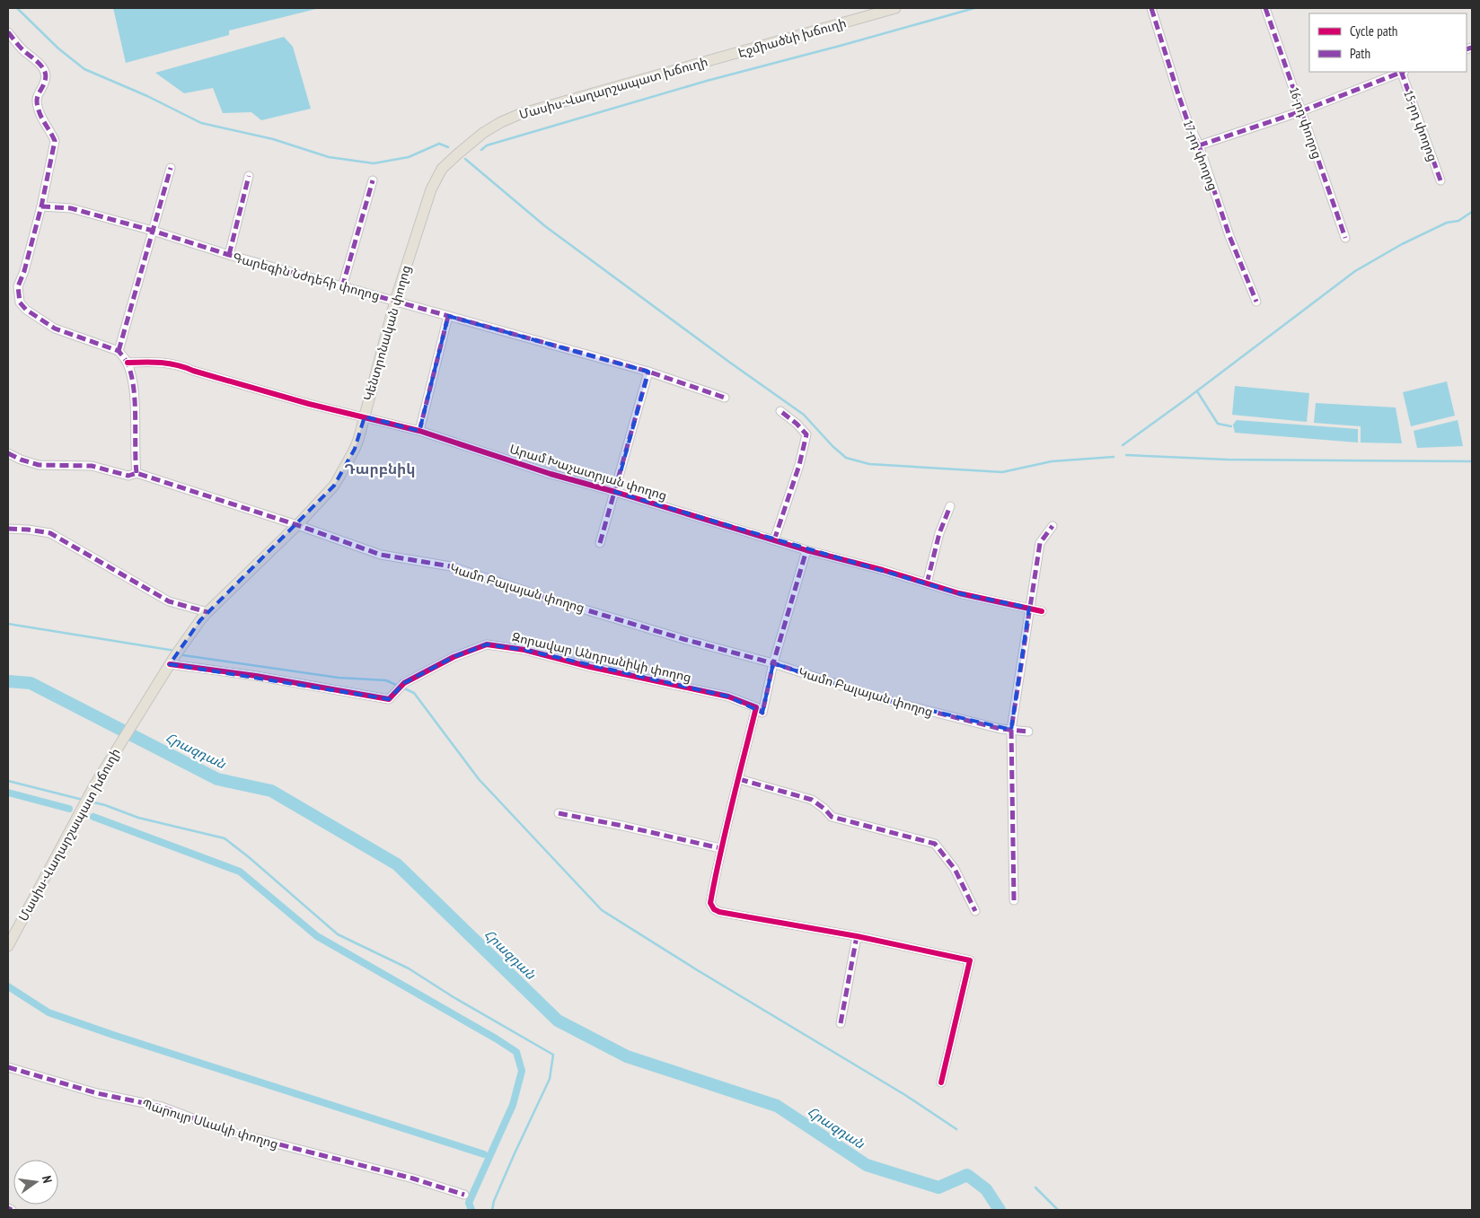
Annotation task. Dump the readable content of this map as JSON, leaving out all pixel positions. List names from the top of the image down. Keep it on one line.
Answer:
{"streets":{"main road":["Էջմիածնի խճուղի","Մասիս-Վաղարշապատ խճուղի","Կենտրոնական փողոց"],"street":["16-րդ փողոց","15-րդ փողոց","17-րդ փողոց","Գարեգին Նժդեհի փողոց","Արամ Խաչատրյան փողոց","Կամո Բալայան փողոց","Զորավար Անդրանիկի փողոց","Պարույր Սևակի փողոց"]},"crossings":[["Էջմիածնի խճուղի","Մասիս-Վաղարշապատ խճուղի"],["Մասիս-Վաղարշապատ խճուղի","Կենտրոնական փողոց"],["Մասիս-Վաղարշապատ խճուղի","Զորավար Անդրանիկի փողոց"],["Գարեգին Նժդեհի փողոց","Կենտրոնական փողոց"],["Կենտրոնական փողոց","Արամ Խաչատրյան փողոց"],["Կենտրոնական փողոց","Կամո Բալայան փողոց"],["Կենտրոնական փողոց","Զորավար Անդրանիկի փողոց"]],"districts":["Դարբնիկ"],"water":["Հրազդան"],"legend":["Cycle path","Path"],"north":"right"}
